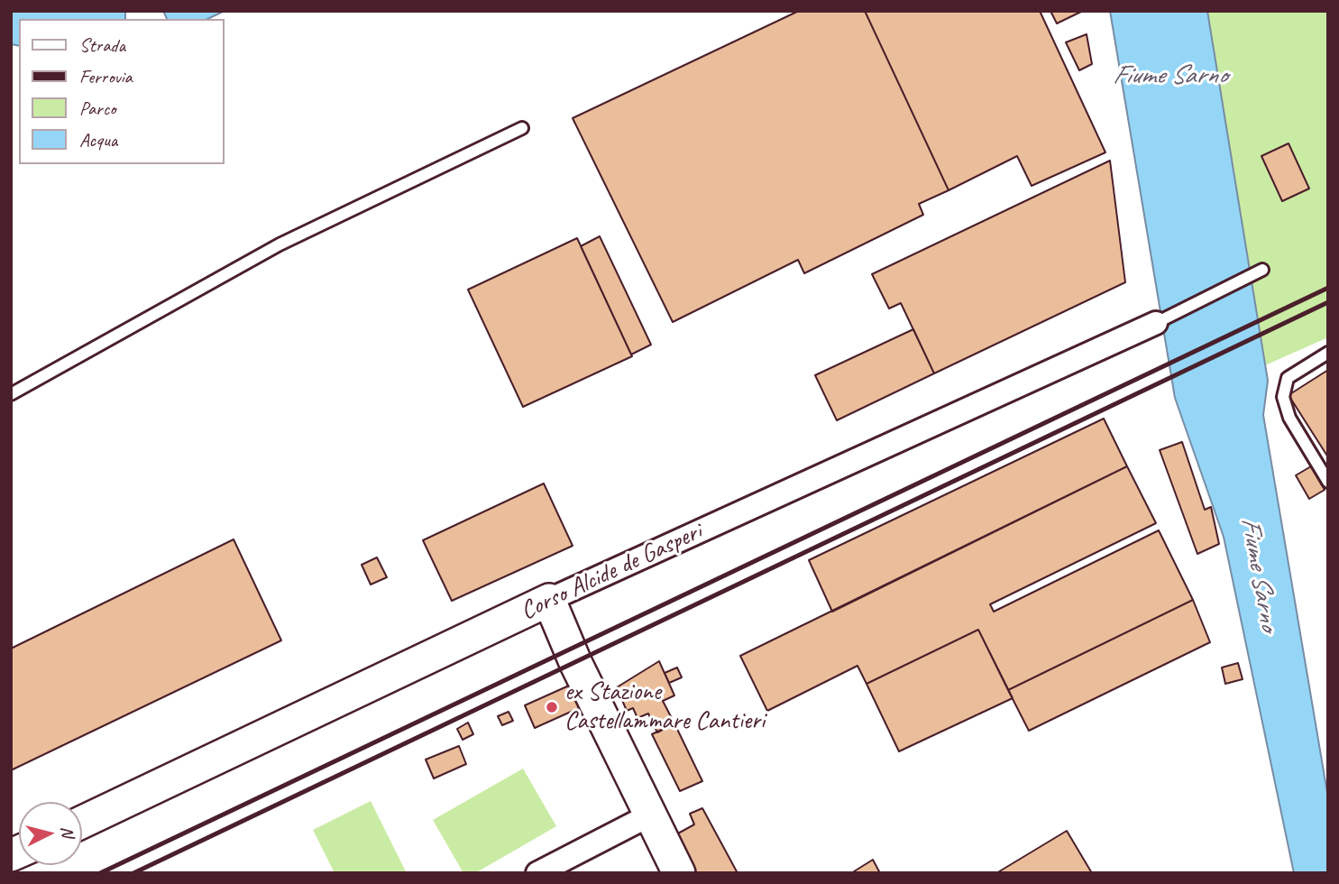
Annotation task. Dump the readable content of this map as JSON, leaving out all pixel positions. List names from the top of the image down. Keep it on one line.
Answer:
{"streets":{"street":["Corso Alcide de Gasperi"]},"water":["Fiume Sarno"],"places":["ex Stazione Castellammare Cantieri"],"legend":["Strada","Ferrovia","Parco","Acqua"],"north":"right"}
